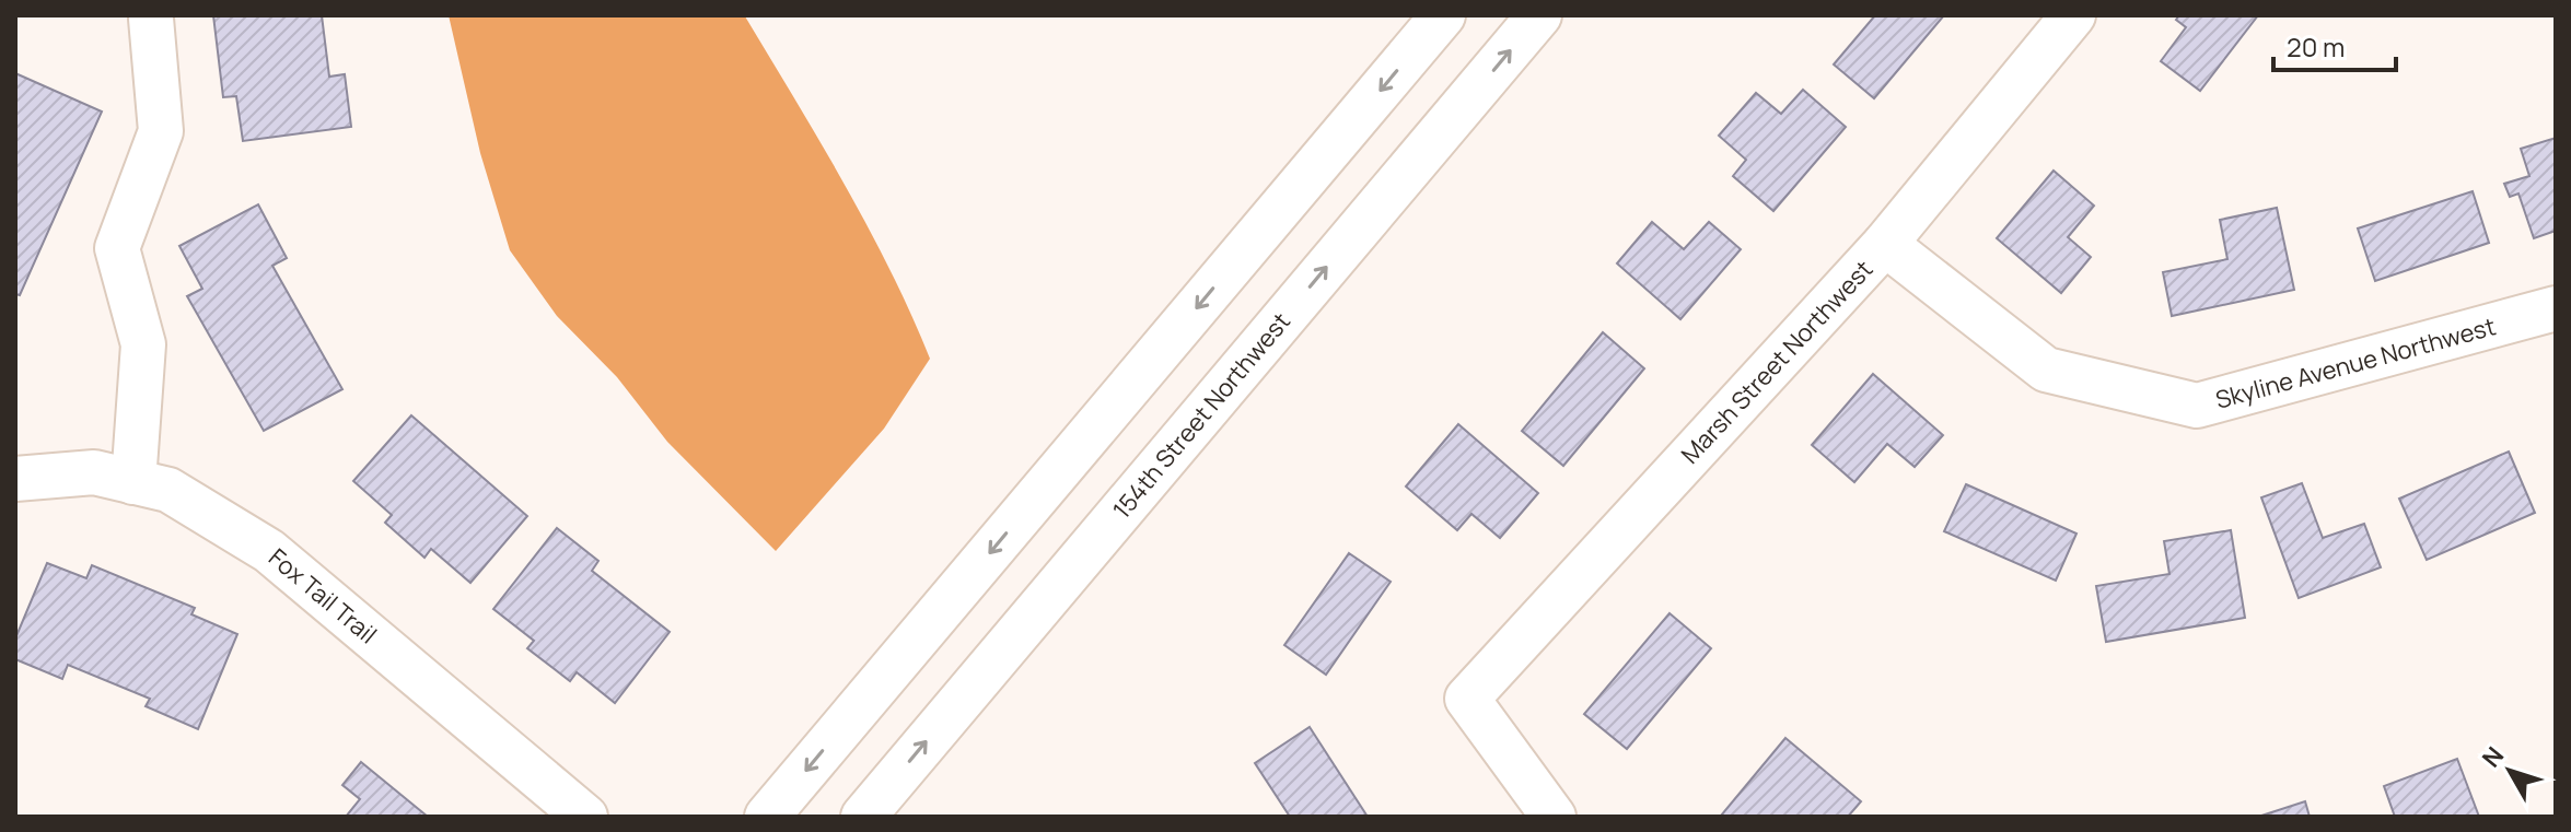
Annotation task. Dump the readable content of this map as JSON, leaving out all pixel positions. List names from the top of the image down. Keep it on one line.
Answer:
{"streets":{"street":["Marsh Street Northwest","Skyline Avenue Northwest","154th Street Northwest","Fox Tail Trail"]},"crossings":[["Marsh Street Northwest","Skyline Avenue Northwest"]],"scale_bar":"20 m","north":"top left"}
